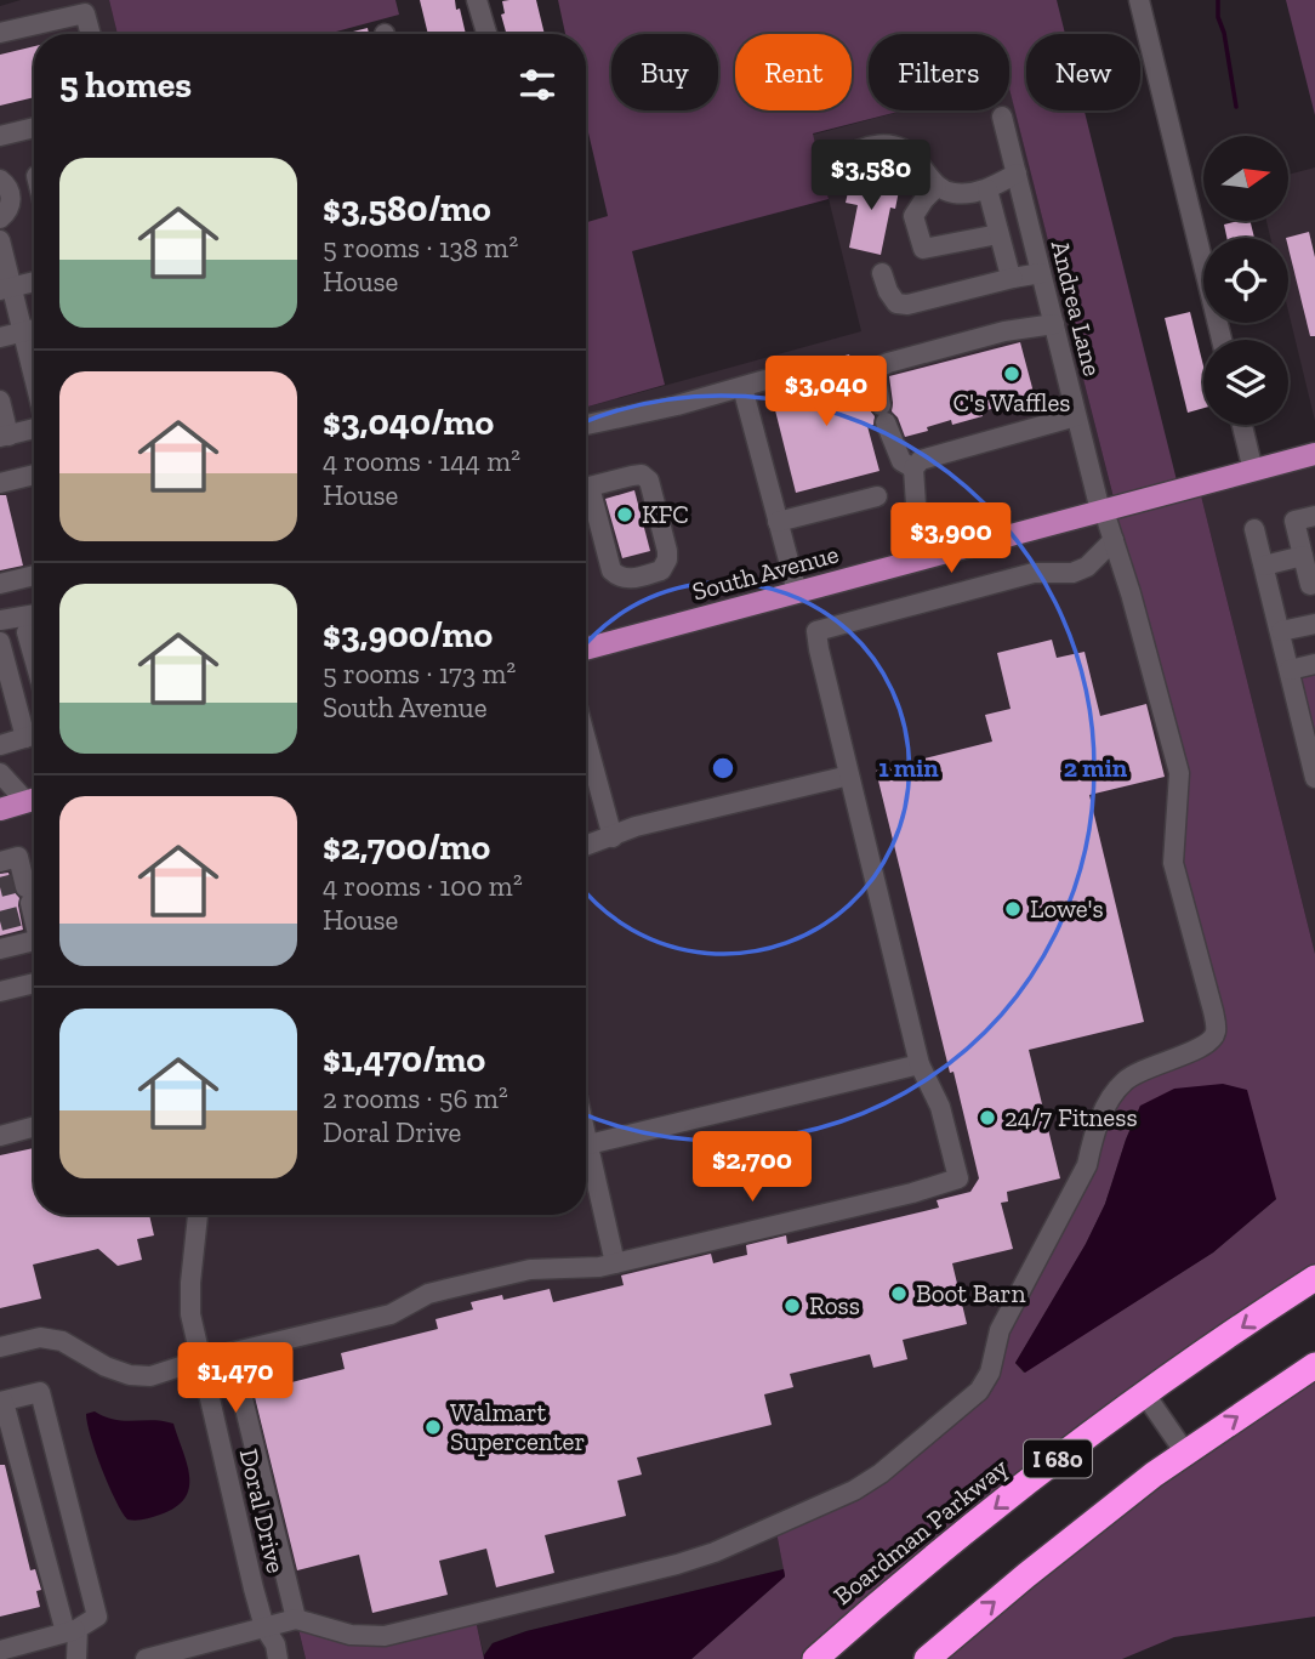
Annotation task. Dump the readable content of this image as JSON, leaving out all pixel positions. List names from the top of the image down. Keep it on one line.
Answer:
{"streets":{"highway":["I 680","Boardman Parkway"],"main road":["South Avenue"],"street":["Andrea Lane","Doral Drive"]},"crossings":[["Andrea Lane","South Avenue"]],"places":["C's Waffles","KFC","Lowe's","24/7 Fitness","Boot Barn","Ross","Walmart Supercenter"],"north":"right","page":{"chip":["Buy","Rent","Filters","New"],"heading":"5 homes","list":[{"name":"$3,580/mo","note":"5 rooms · 138 m² · House"},{"name":"$3,040/mo","note":"4 rooms · 144 m² · House"},{"name":"$3,900/mo","note":"5 rooms · 173 m² · South Avenue"},{"name":"$2,700/mo","note":"4 rooms · 100 m² · House"},{"name":"$1,470/mo","note":"2 rooms · 56 m² · Doral Drive"}],"price":["$3,580","$3,040","$3,900","$2,700","$1,470"]},"rings":["1 min","2 min"]}
